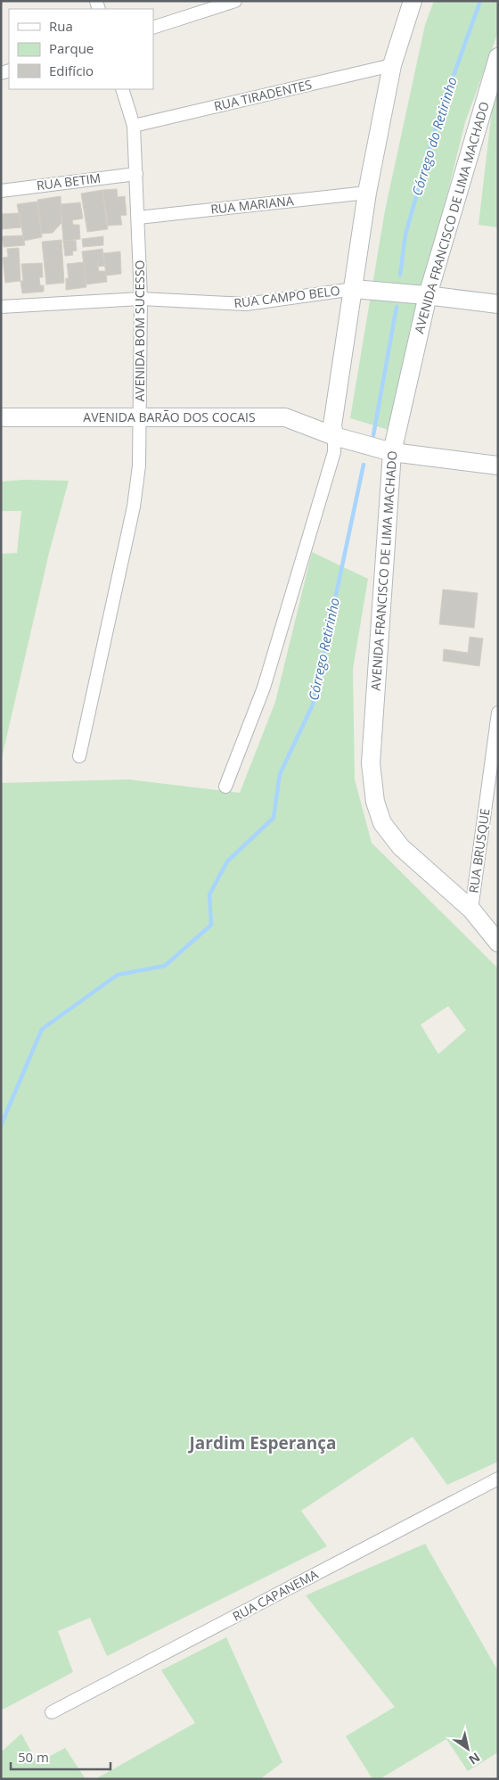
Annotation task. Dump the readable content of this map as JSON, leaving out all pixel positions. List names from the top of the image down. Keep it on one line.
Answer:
{"streets":{"street":["RUA TIRADENTES","RUA BETIM","RUA MARIANA","AVENIDA FRANCISCO DE LIMA MACHADO","RUA CAMPO BELO","AVENIDA BOM SUCESSO","AVENIDA BARÃO DOS COCAIS","RUA BRUSQUE","RUA CAPANEMA"]},"crossings":[["RUA TIRADENTES","AVENIDA BOM SUCESSO"],["RUA BETIM","AVENIDA BOM SUCESSO"],["RUA MARIANA","AVENIDA BOM SUCESSO"],["AVENIDA FRANCISCO DE LIMA MACHADO","AVENIDA BARÃO DOS COCAIS"],["AVENIDA FRANCISCO DE LIMA MACHADO","RUA BRUSQUE"],["RUA CAMPO BELO","AVENIDA BOM SUCESSO"],["AVENIDA BOM SUCESSO","AVENIDA BARÃO DOS COCAIS"]],"districts":["Jardim Esperança"],"water":["Córrego do Retirinho","Córrego Retirinho"],"legend":["Rua","Parque","Edifício"],"scale_bar":"50 m","north":"bottom right"}
